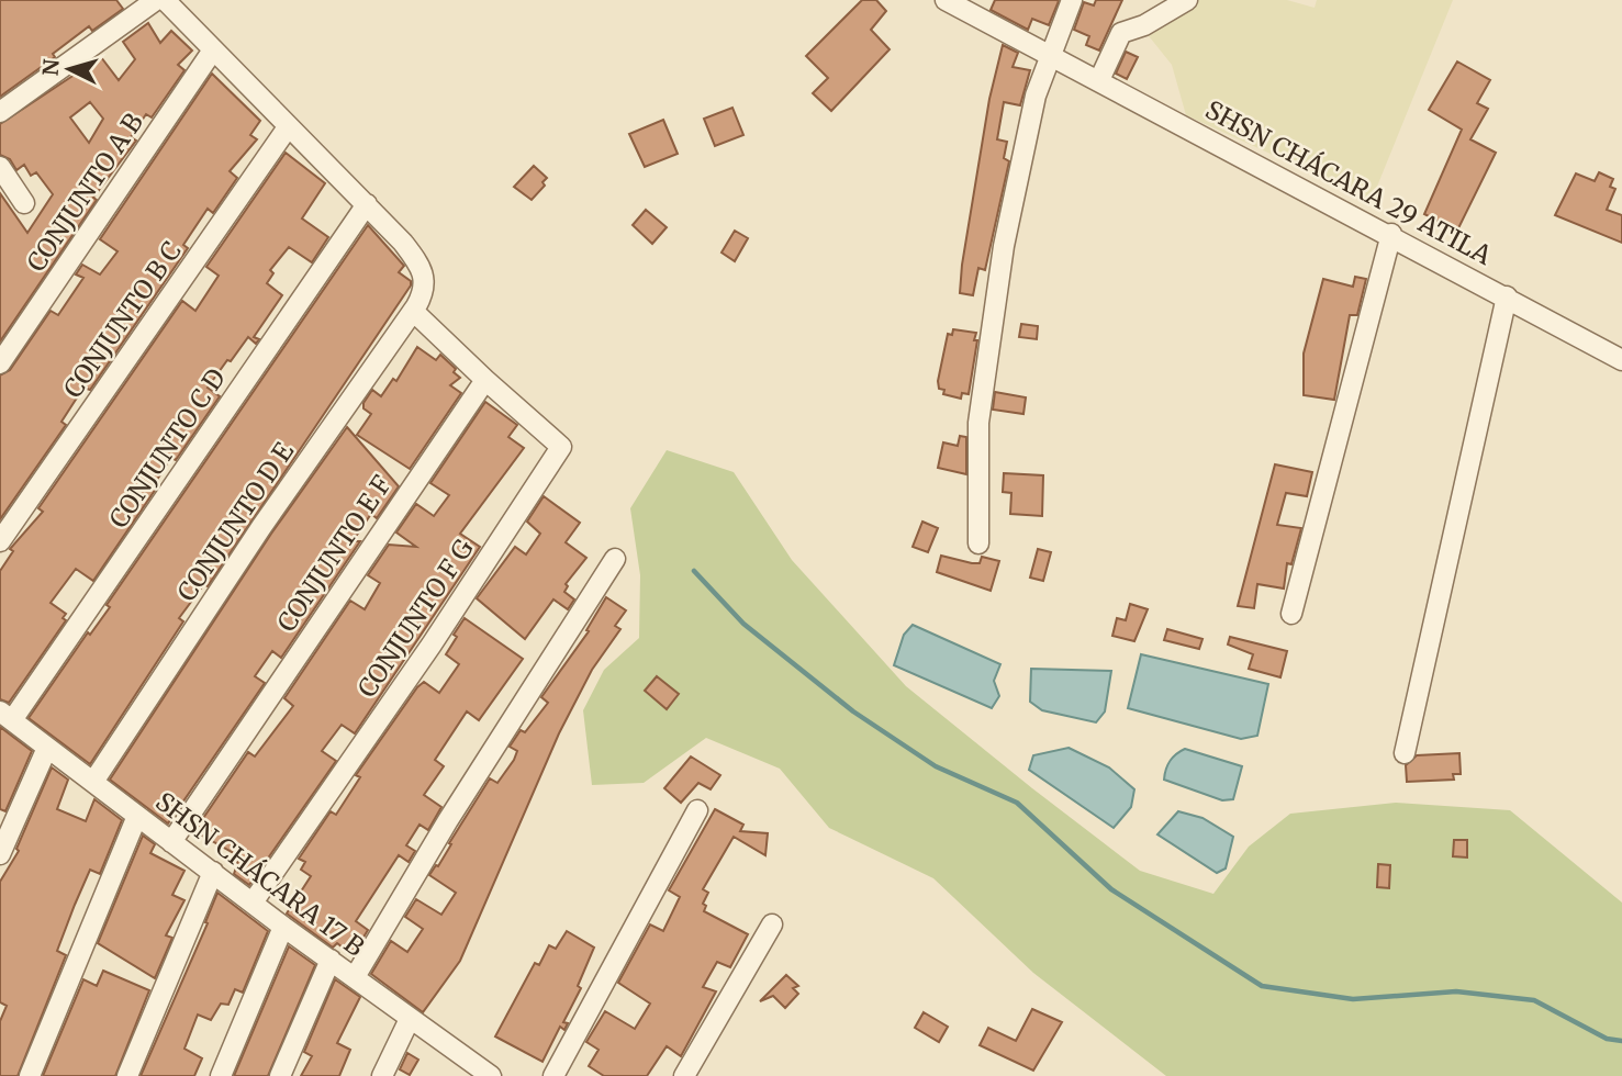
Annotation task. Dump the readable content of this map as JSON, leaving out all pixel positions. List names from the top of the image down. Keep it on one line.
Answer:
{"streets":{"street":["SHSN CHÁCARA 29 ATILA","CONJUNTO A B","CONJUNTO B C","CONJUNTO C D","CONJUNTO D E","CONJUNTO E F","CONJUNTO F G","SHSN CHÁCARA 17 B"]},"crossings":[["CONJUNTO C D","CONJUNTO D E"],["CONJUNTO C D","SHSN CHÁCARA 17 B"],["CONJUNTO D E","SHSN CHÁCARA 17 B"],["CONJUNTO E F","CONJUNTO F G"],["CONJUNTO E F","SHSN CHÁCARA 17 B"],["CONJUNTO F G","SHSN CHÁCARA 17 B"]],"north":"left"}
